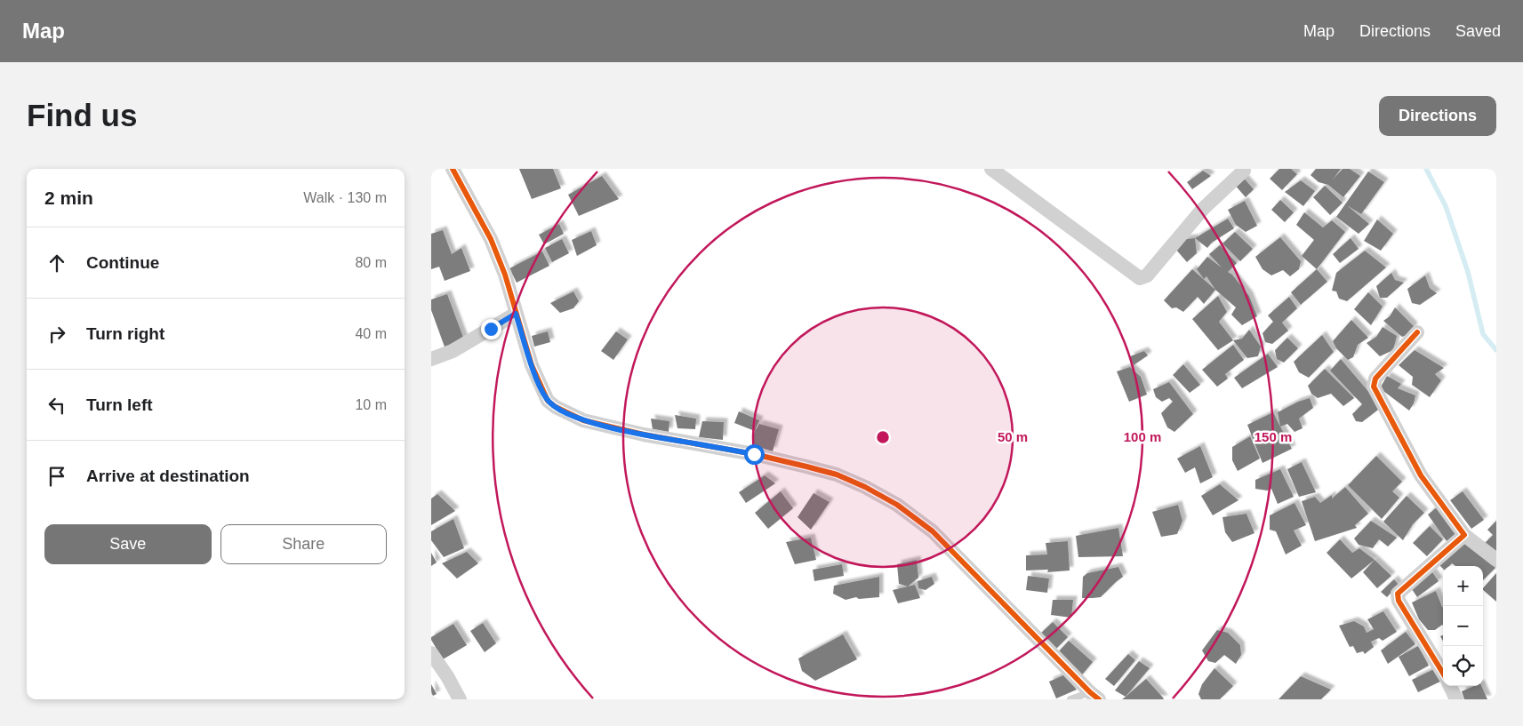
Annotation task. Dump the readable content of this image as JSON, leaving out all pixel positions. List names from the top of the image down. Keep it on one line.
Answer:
{"page":{"header":"Map","nav":["Map","Directions","Saved"],"buttons":["Directions",["Save","Share"]],"title":"Find us","heading":["2 min","Walk · 130 m"],"list":[["Continue","80 m"],["Turn right","40 m"],["Turn left","10 m"],"Arrive at destination"],"map_buttons":["+","−"]},"rings":["50 m","100 m","150 m"]}
